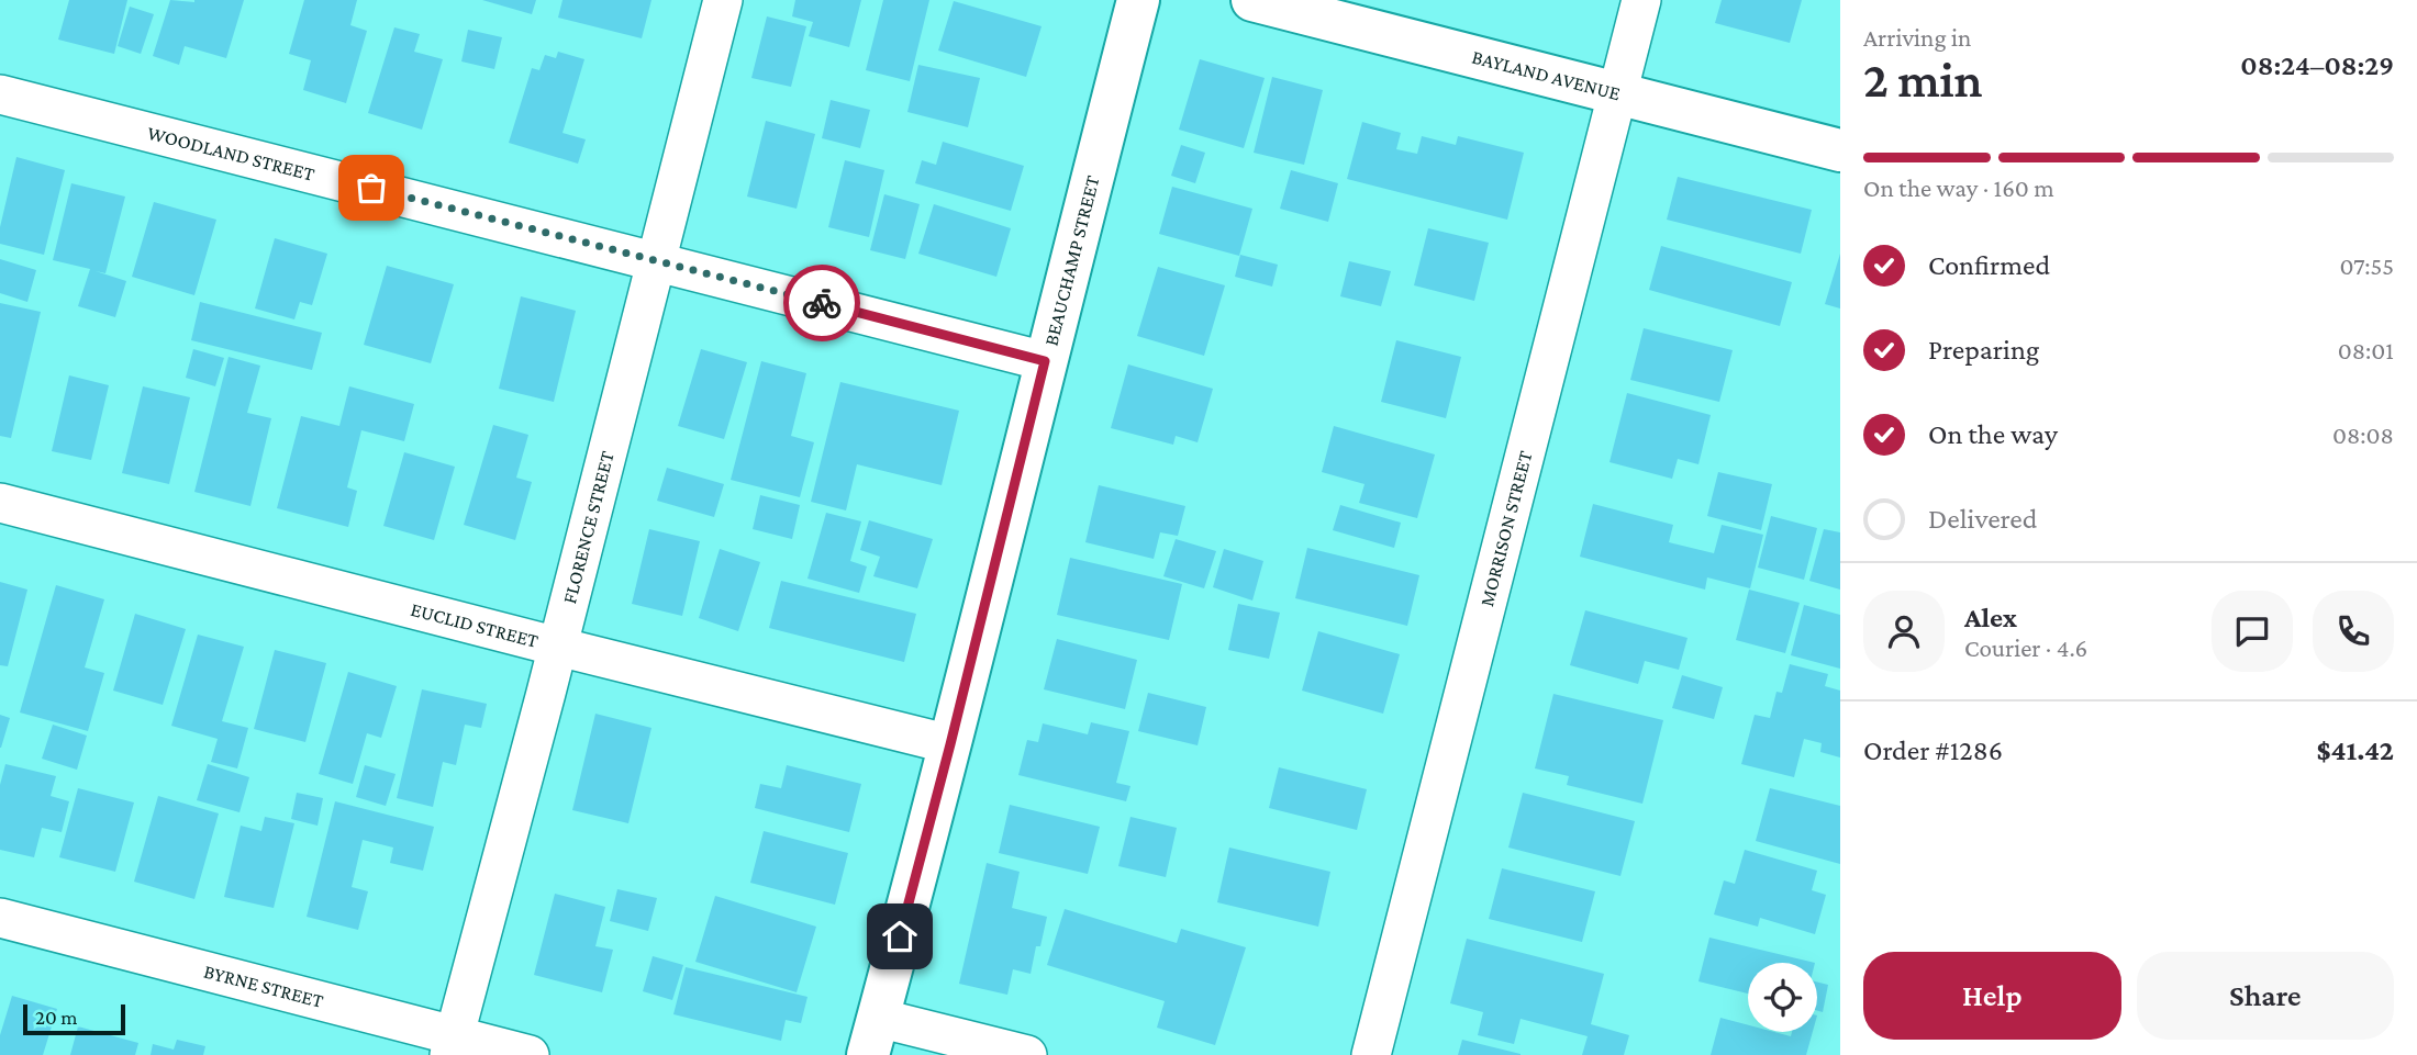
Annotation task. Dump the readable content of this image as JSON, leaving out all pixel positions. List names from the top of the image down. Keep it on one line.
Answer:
{"streets":{"street":["BAYLAND AVENUE","WOODLAND STREET","BEAUCHAMP STREET","MORRISON STREET","FLORENCE STREET","EUCLID STREET","BYRNE STREET"]},"crossings":[["BAYLAND AVENUE","MORRISON STREET"],["WOODLAND STREET","BEAUCHAMP STREET"],["WOODLAND STREET","FLORENCE STREET"],["BEAUCHAMP STREET","EUCLID STREET"],["FLORENCE STREET","EUCLID STREET"],["FLORENCE STREET","BYRNE STREET"]],"scale_bar":"20 m","page":{"heading":["2 min","Arriving in","08:24–08:29"],"panel":["Alex","Courier · 4.6","Order #1286","$41.42"],"bar":"On the way · 160 m","list":[["Confirmed","07:55"],["Preparing","08:01"],["On the way","08:08"],"Delivered"],"buttons":["Help","Share"],"scale":"20 m"}}
